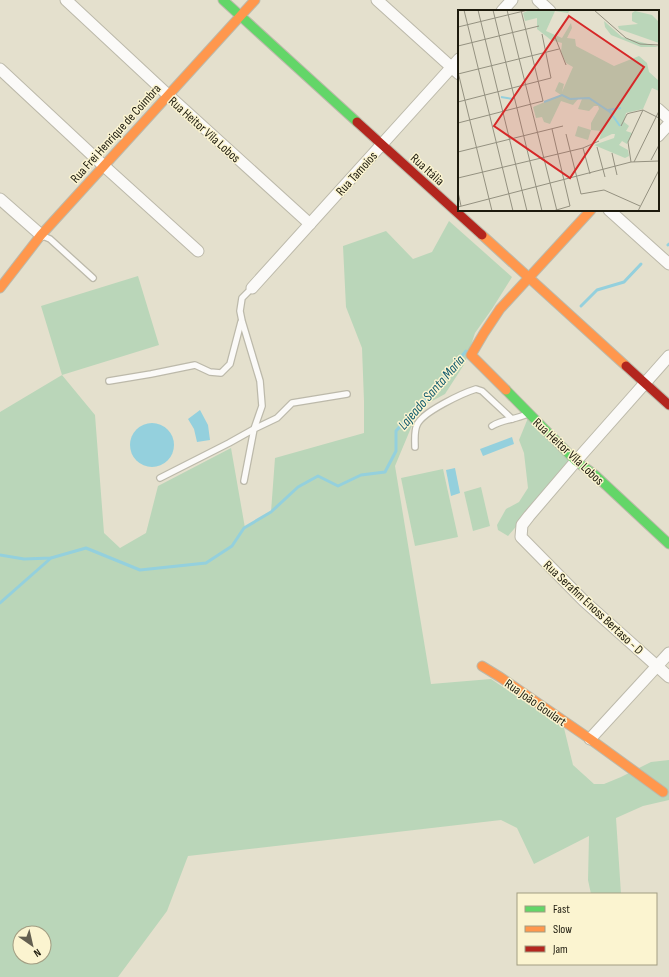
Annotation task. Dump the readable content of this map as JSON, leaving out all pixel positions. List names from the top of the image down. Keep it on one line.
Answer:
{"streets":{"street":["Rua Heitor Vila Lobos","Rua Frei Henrique de Coimbra","Rua Itália","Rua Tamoios","Rua Serafim Enoss Bertaso - D","Rua João Goulart"]},"crossings":[["Rua Heitor Vila Lobos","Rua Frei Henrique de Coimbra"],["Rua Heitor Vila Lobos","Rua Itália"],["Rua Heitor Vila Lobos","Rua Tamoios"],["Rua Heitor Vila Lobos","Rua Serafim Enoss Bertaso - D"],["Rua Frei Henrique de Coimbra","Rua Itália"],["Rua Itália","Rua Tamoios"]],"water":["Lajeado Santa Maria"],"legend":["Fast","Slow","Jam"],"north":"bottom right"}
